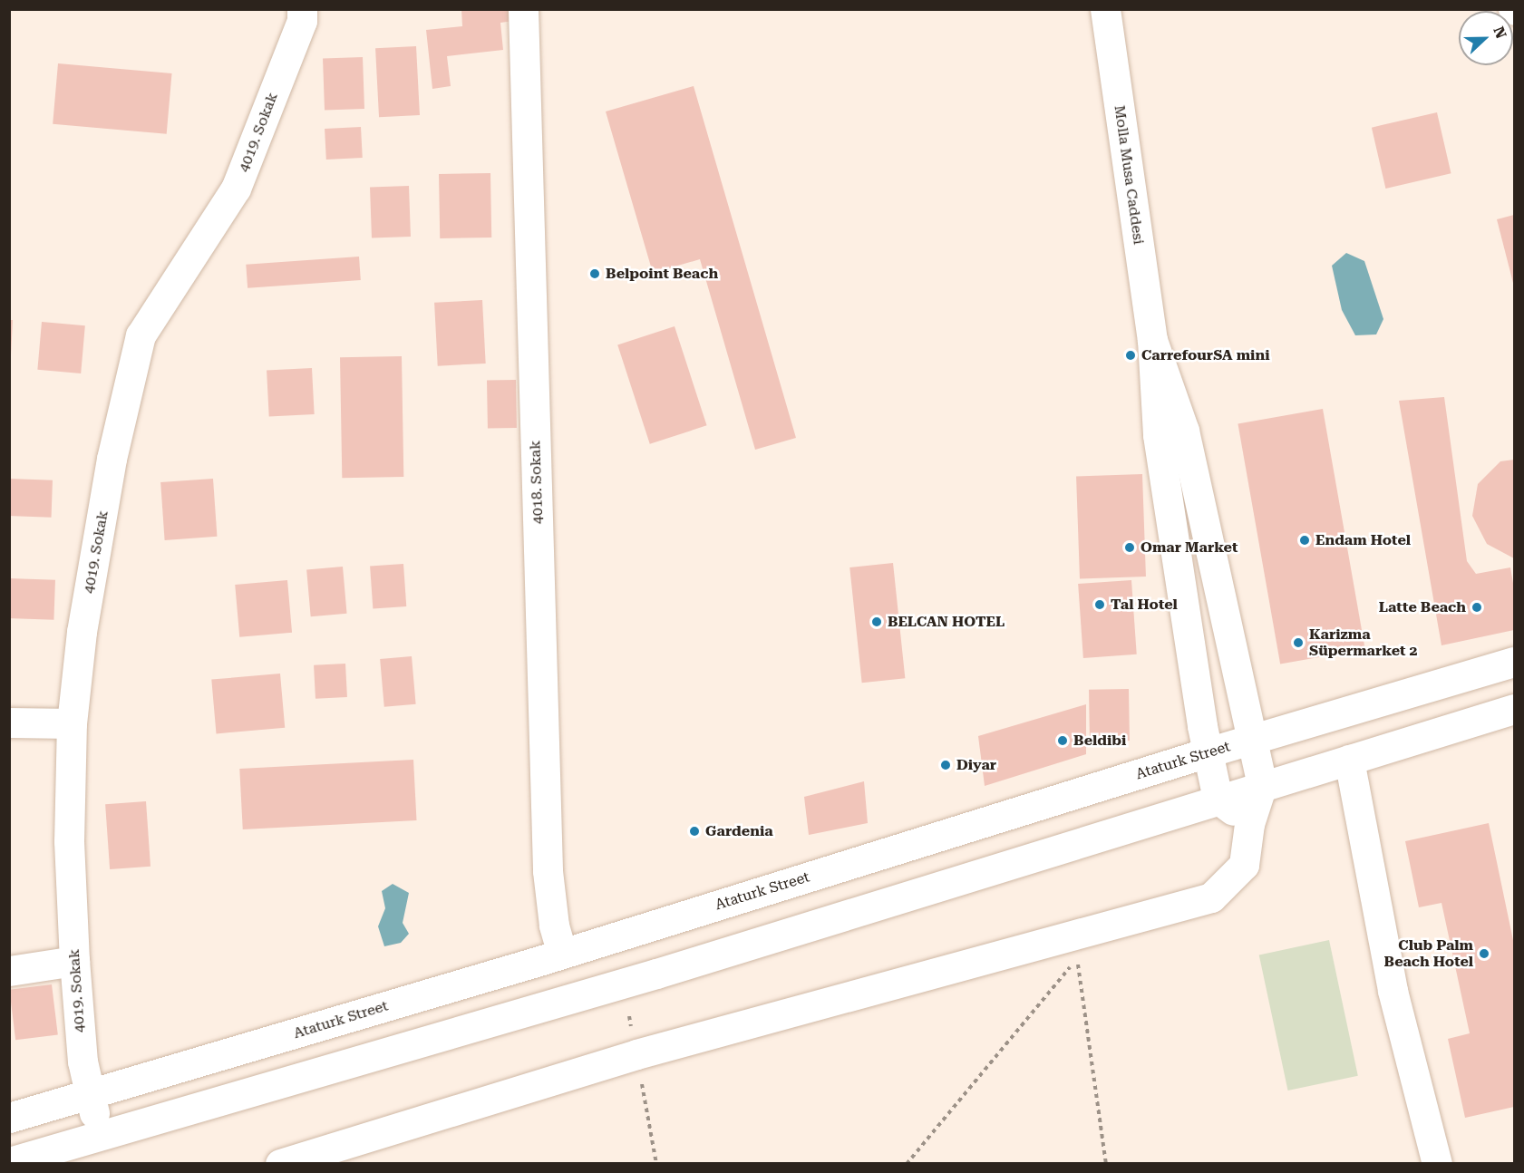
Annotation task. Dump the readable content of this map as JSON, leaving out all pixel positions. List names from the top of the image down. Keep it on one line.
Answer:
{"streets":{"street":["4019. Sokak","Molla Musa Caddesi","4018. Sokak","Ataturk Street"]},"crossings":[["4019. Sokak","Ataturk Street"],["4018. Sokak","Ataturk Street"]],"places":["Belpoint Beach","CarrefourSA mini","Endam Hotel","Omar Market","Tal Hotel","Latte Beach","BELCAN HOTEL","Karizma Süpermarket 2","Beldibi","Diyar","Gardenia","Club Palm Beach Hotel"],"north":"right"}
